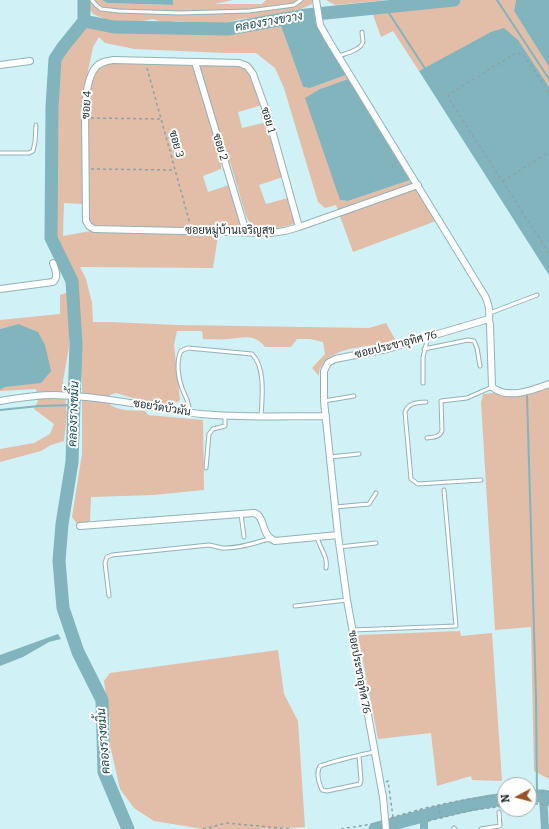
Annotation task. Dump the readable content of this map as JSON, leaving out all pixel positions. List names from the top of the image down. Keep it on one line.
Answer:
{"streets":{"street":["ซอย 4","ซอย 1","ซอย 2","ซอยหมู่บ้านเจริญสุข","ซอยประชาอุทิศ 76","ซอยวัดบัวผัน"],"path":["ซอย 3"]},"crossings":[["ซอย 4","ซอย 1"],["ซอย 4","ซอย 3"],["ซอย 4","ซอย 2"],["ซอย 4","ซอยหมู่บ้านเจริญสุข"],["ซอย 1","ซอย 2"],["ซอย 1","ซอยหมู่บ้านเจริญสุข"],["ซอย 3","ซอยหมู่บ้านเจริญสุข"],["ซอย 2","ซอยหมู่บ้านเจริญสุข"],["ซอยประชาอุทิศ 76","ซอยวัดบัวผัน"]],"water":["คลองรางขวาง","คลองรางขมิ้น"],"north":"left"}
